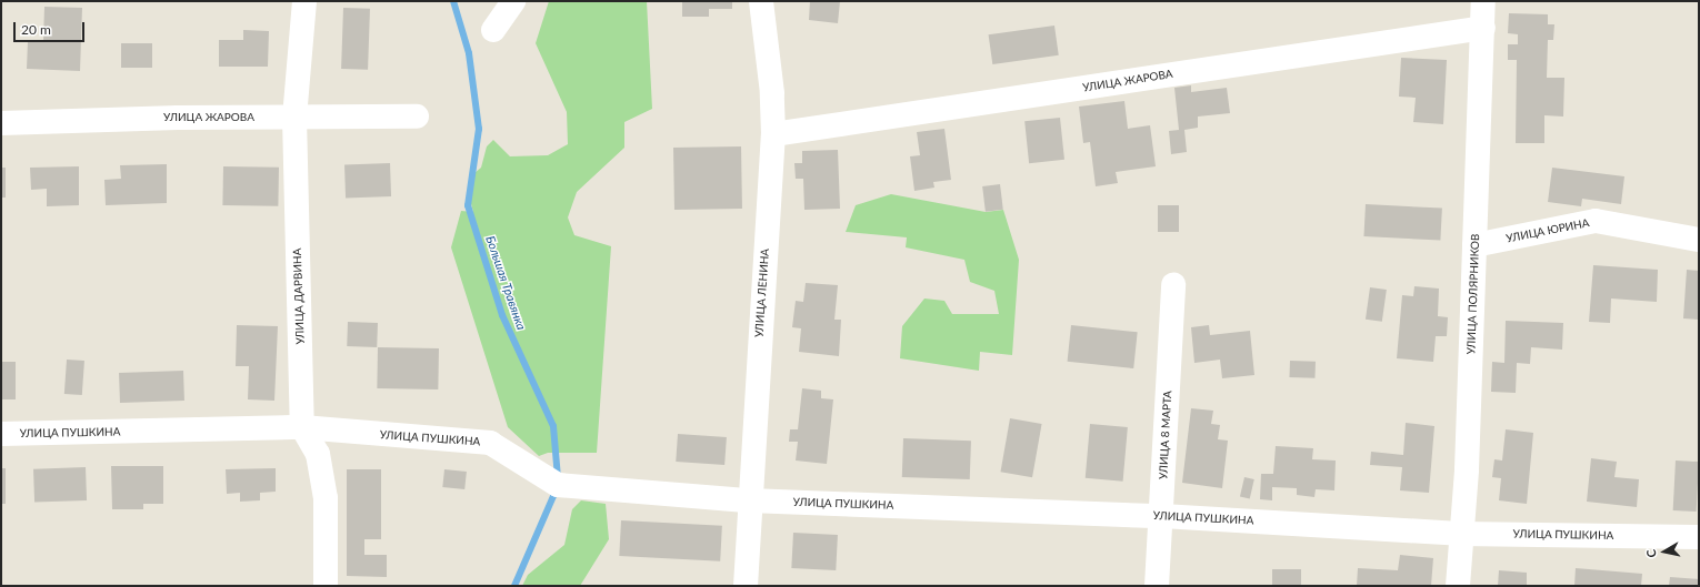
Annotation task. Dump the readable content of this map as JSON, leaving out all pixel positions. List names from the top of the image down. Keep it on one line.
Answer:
{"streets":{"street":["УЛИЦА ЖАРОВА","УЛИЦА ЮРИНА","УЛИЦА ЛЕНИНА","УЛИЦА ПОЛЯРНИКОВ","УЛИЦА ДАРВИНА","УЛИЦА ПУШКИНА","УЛИЦА 8 МАРТА"]},"crossings":[["УЛИЦА ЖАРОВА","УЛИЦА ЛЕНИНА"],["УЛИЦА ЖАРОВА","УЛИЦА ПОЛЯРНИКОВ"],["УЛИЦА ЖАРОВА","УЛИЦА ДАРВИНА"],["УЛИЦА ЮРИНА","УЛИЦА ПОЛЯРНИКОВ"],["УЛИЦА ЛЕНИНА","УЛИЦА ПУШКИНА"],["УЛИЦА ПОЛЯРНИКОВ","УЛИЦА ПУШКИНА"],["УЛИЦА ДАРВИНА","УЛИЦА ПУШКИНА"],["УЛИЦА ПУШКИНА","УЛИЦА 8 МАРТА"]],"water":["Большая Травянка"],"scale_bar":"20 m","north":"left"}
